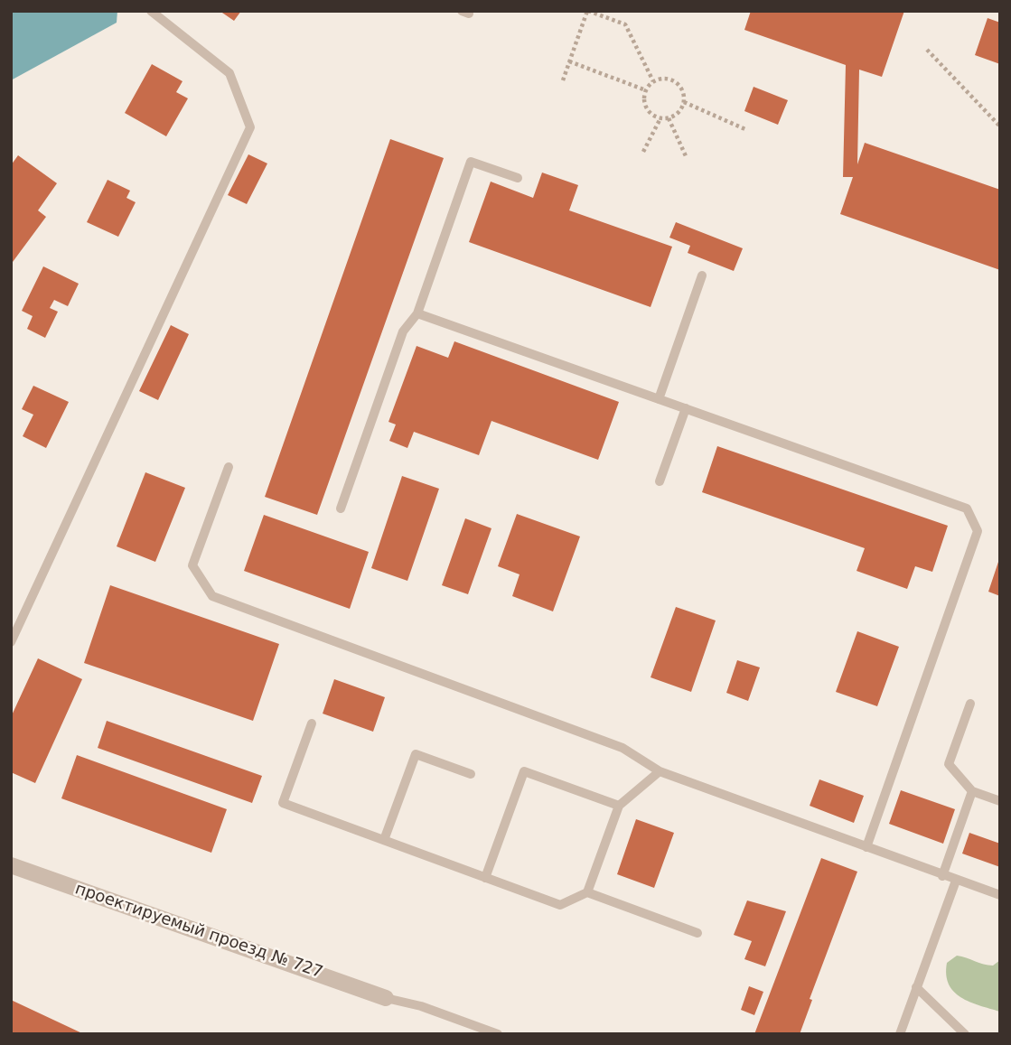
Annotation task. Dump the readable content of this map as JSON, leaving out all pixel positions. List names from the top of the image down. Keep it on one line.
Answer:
{"streets":{"street":["проектируемый проезд № 727"]}}
